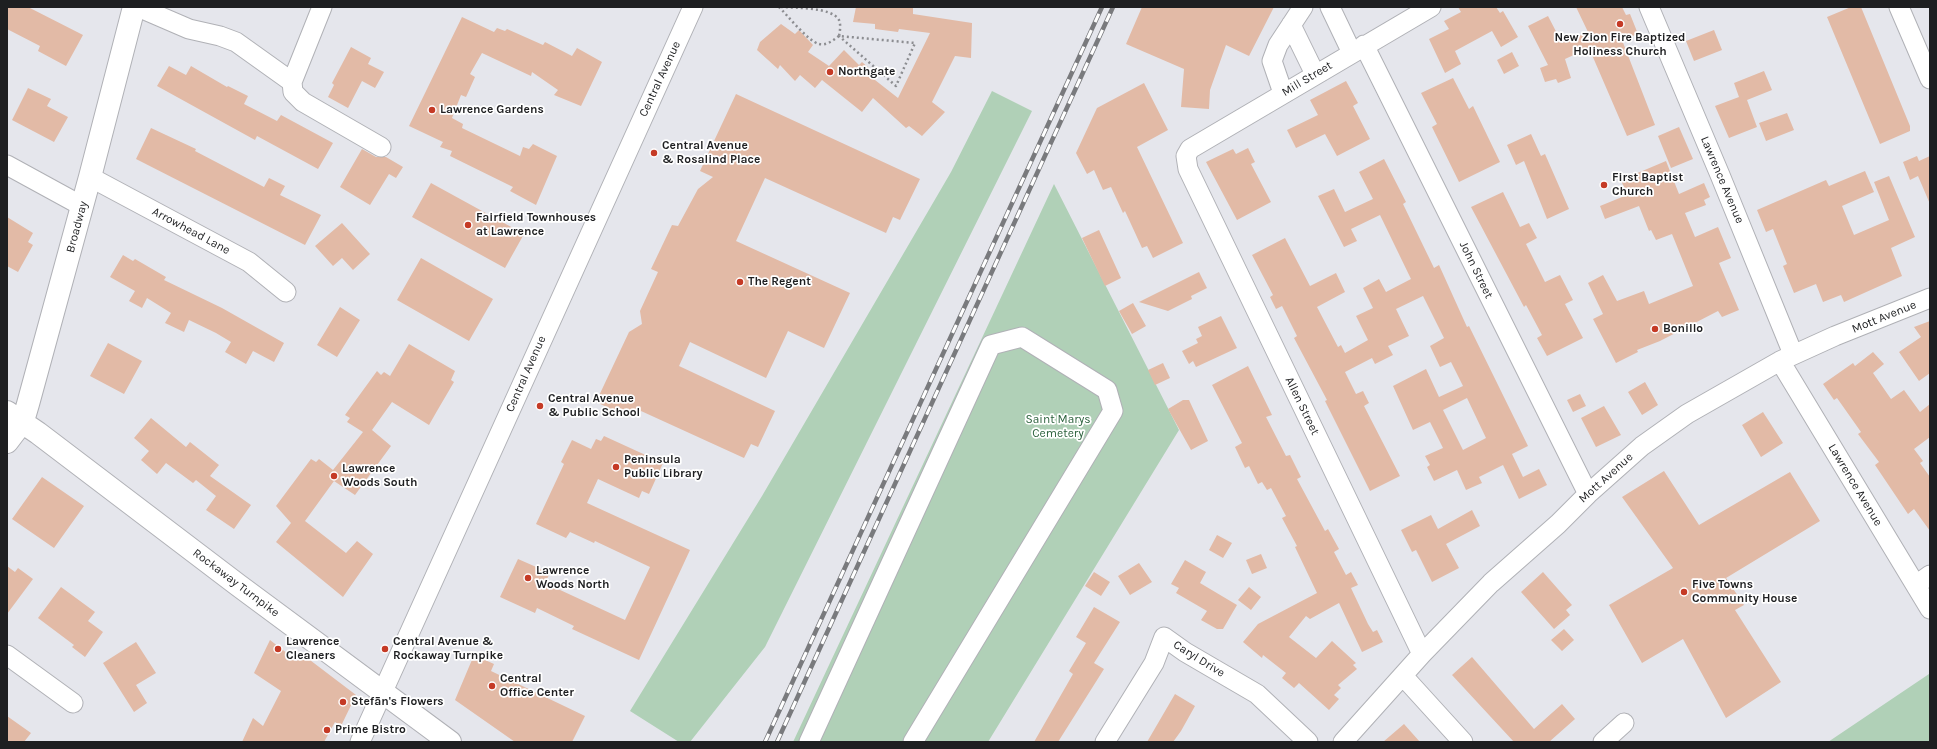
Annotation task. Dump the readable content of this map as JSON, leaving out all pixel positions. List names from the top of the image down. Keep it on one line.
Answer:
{"streets":{"main road":["Broadway","Rockaway Turnpike"],"street":["Central Avenue","Mill Street","Lawrence Avenue","Arrowhead Lane","John Street","Mott Avenue","Allen Street","Caryl Drive"]},"crossings":[["Central Avenue","Rockaway Turnpike"],["Mill Street","John Street"],["Mill Street","Allen Street"],["Lawrence Avenue","Mott Avenue"],["Broadway","Arrowhead Lane"],["Broadway","Rockaway Turnpike"],["John Street","Mott Avenue"],["Mott Avenue","Allen Street"]],"parks":["Saint Marys Cemetery"],"places":["New Zion Fire Baptized Holiness Church","Northgate","Lawrence Gardens","Central Avenue & Rosalind Place","First Baptist Church","Fairfield Townhouses at Lawrence","The Regent","Bonillo","Central Avenue & Public School","Peninsula Public Library","Lawrence Woods South","Lawrence Woods North","Five Towns Community House","Lawrence Cleaners","Central Avenue & Rockaway Turnpike","Central Office Center","Stefān's Flowers","Prime Bistro"]}
